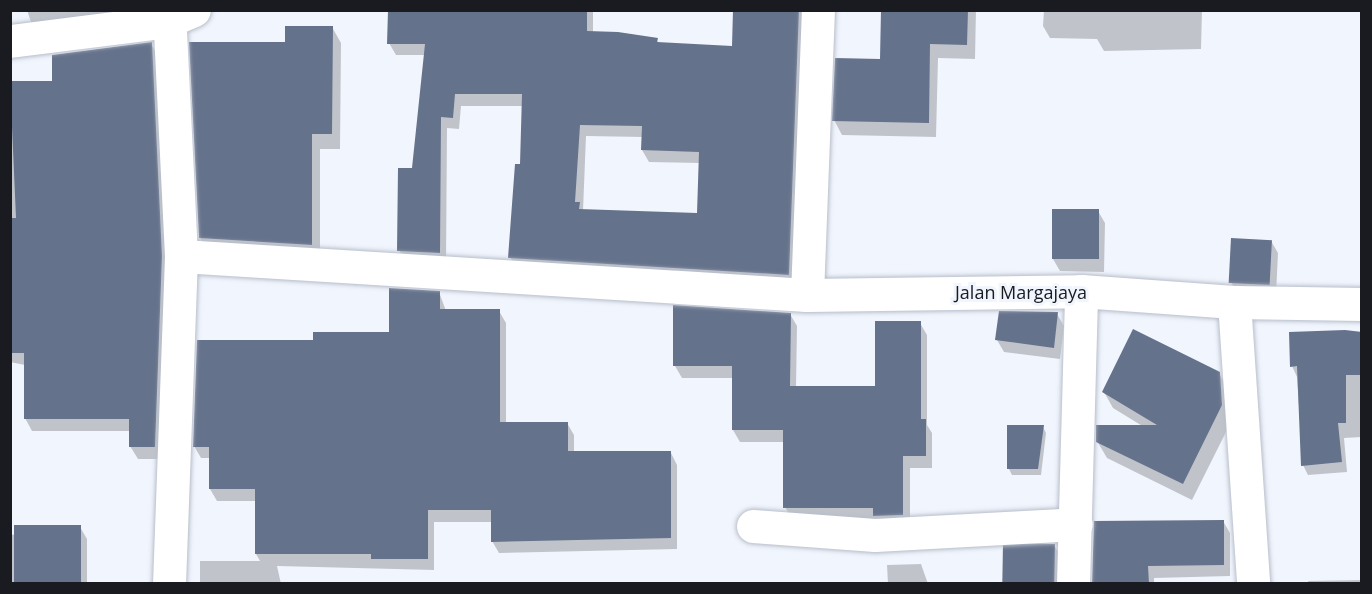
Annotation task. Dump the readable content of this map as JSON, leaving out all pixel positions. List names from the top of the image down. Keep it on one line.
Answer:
{"streets":{"street":["Jalan Margajaya"]}}
